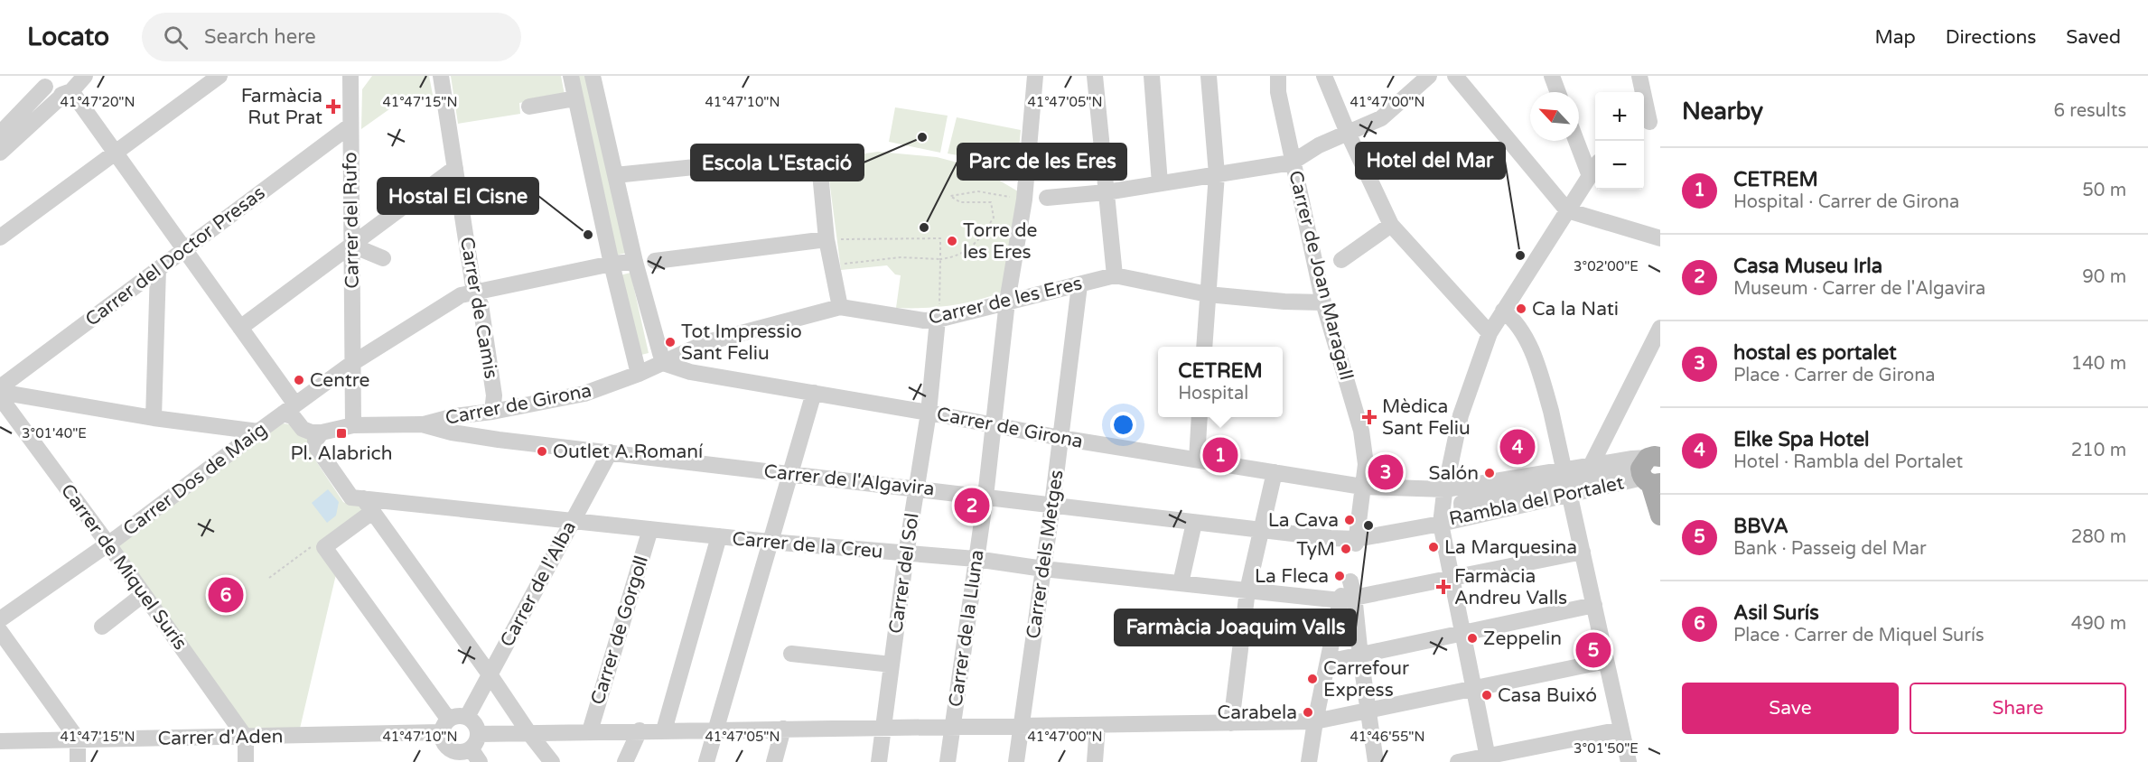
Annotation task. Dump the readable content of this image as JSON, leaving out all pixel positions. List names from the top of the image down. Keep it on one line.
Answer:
{"streets":{"street":["Carrer del Rufo","Carrer del Doctor Presas","Carrer de Joan Maragall","Carrer de les Eres","Carrer de Camis","Carrer de Girona","Carrer Dos de Maig","Carrer de l'Algavira","Rambla del Portalet","Carrer de la Creu","Carrer dels Metges","Carrer de Miquel Surís","Carrer del Sol","Carrer de l'Alba","Carrer de la Lluna","Carrer de Gorgoll","Carrer d'Aden"]},"crossings":[["Carrer del Rufo","Carrer del Doctor Presas"],["Carrer del Rufo","Carrer Dos de Maig"],["Carrer del Rufo","Carrer de l'Algavira"],["Carrer de Joan Maragall","Carrer de les Eres"],["Carrer de Joan Maragall","Carrer de Girona"],["Carrer de Joan Maragall","Carrer de l'Algavira"],["Carrer de les Eres","Carrer de Girona"],["Carrer de les Eres","Carrer dels Metges"],["Carrer de les Eres","Carrer del Sol"],["Carrer de les Eres","Carrer de la Lluna"],["Carrer de Camis","Carrer de Girona"],["Carrer de Camis","Carrer Dos de Maig"],["Carrer de Girona","Carrer de l'Algavira"],["Carrer de Girona","Rambla del Portalet"],["Carrer de Girona","Carrer dels Metges"],["Carrer de Girona","Carrer del Sol"],["Carrer de Girona","Carrer de la Lluna"],["Carrer Dos de Maig","Carrer de Miquel Surís"],["Carrer de l'Algavira","Rambla del Portalet"],["Carrer de l'Algavira","Carrer dels Metges"],["Carrer de l'Algavira","Carrer del Sol"],["Carrer de l'Algavira","Carrer de l'Alba"],["Carrer de l'Algavira","Carrer de la Lluna"],["Carrer de la Creu","Carrer dels Metges"],["Carrer de la Creu","Carrer del Sol"],["Carrer de la Creu","Carrer de l'Alba"],["Carrer de la Creu","Carrer de la Lluna"],["Carrer de la Creu","Carrer de Gorgoll"],["Carrer de Miquel Surís","Carrer d'Aden"],["Carrer de l'Alba","Carrer d'Aden"]],"places":{"health":["Farmàcia Rut Prat","Mèdica Sant Feliu","Farmàcia Andreu Valls"],"other":["Escola L'Estació","Parc de les Eres","Hostal El Cisne","Torre de les Eres","Hotel del Mar","Ca la Nati","Tot Impressio Sant Feliu","Centre","Outlet A.Romaní","Salón","La Cava","Farmàcia Joaquim Valls","La Marquesina","TyM","La Fleca","Zeppelin","Carrefour Express","Casa Buixó","Carabela"],"transit":["Pl. Alabrich"]},"north":"top left","page":{"header":"Locato","search":"Search here","nav":["Map","Directions","Saved"],"heading":["Nearby","6 results"],"map_buttons":["+","−"],"list":[{"mark":"1","name":"CETREM","note":"Hospital · Carrer de Girona","value":"50 m"},{"mark":"2","name":"Casa Museu Irla","note":"Museum · Carrer de l'Algavira","value":"90 m"},{"mark":"3","name":"hostal es portalet","note":"Place · Carrer de Girona","value":"140 m"},{"mark":"4","name":"Elke Spa Hotel","note":"Hotel · Rambla del Portalet","value":"210 m"},{"mark":"5","name":"BBVA","note":"Bank · Passeig del Mar","value":"280 m"},{"mark":"6","name":"Asil Surís","note":"Place · Carrer de Miquel Surís","value":"490 m"}],"popup":["CETREM","Hospital"],"pins":["4","1","3","2","6","5"],"buttons":["Save","Share"]},"coordinates":["41°47'00\"N","41°47'20\"N","41°47'15\"N","41°47'10\"N","41°47'05\"N","3°02'00\"E","3°01'40\"E","41°46'55\"N","3°01'50\"E"]}
